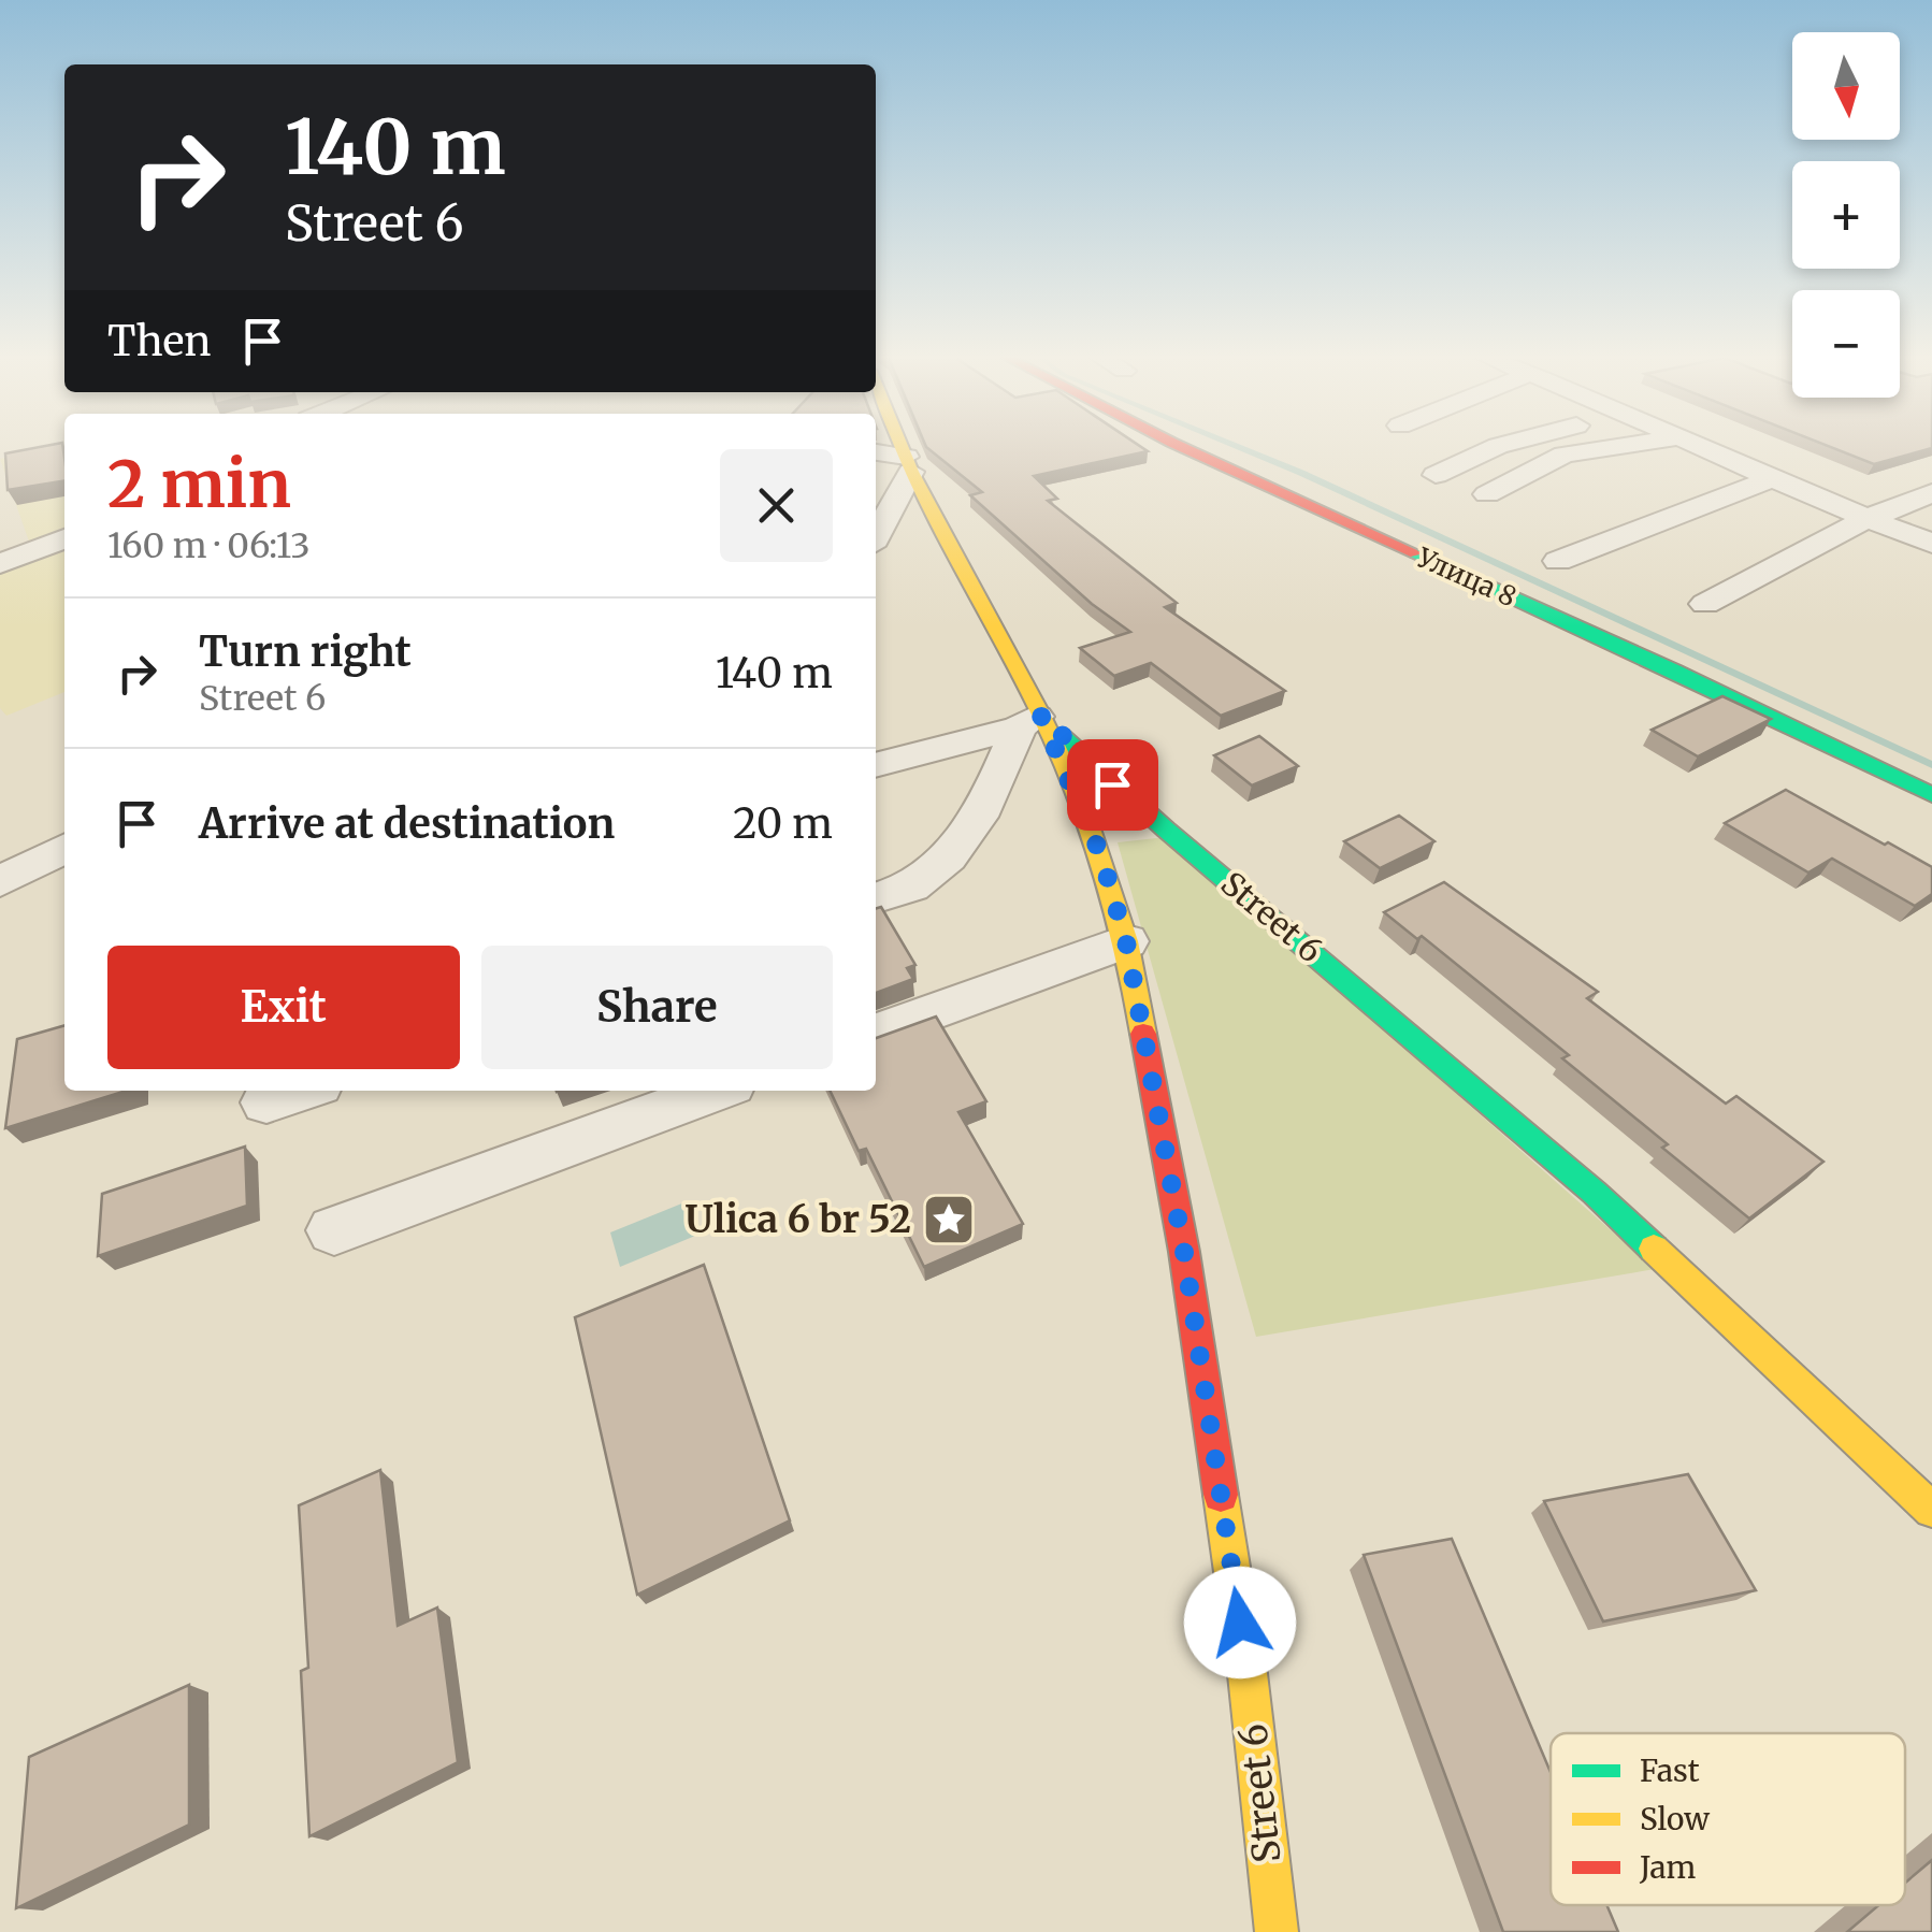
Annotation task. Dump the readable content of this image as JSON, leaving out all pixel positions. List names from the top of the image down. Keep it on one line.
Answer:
{"streets":{"street":["Улица 8","Street 6"]},"places":{"place":["Ulica 6 br 52"]},"legend":["Fast","Slow","Jam"],"north":"bottom","page":{"map_buttons":["+","−"],"turn":["140 m","Street 6"],"then":"Then","heading":["2 min","160 m · 06:13"],"list":[{"name":"Turn right","note":"Street 6","value":"140 m"},{"name":"Arrive at destination","value":"20 m"}],"buttons":["Exit","Share"]}}
